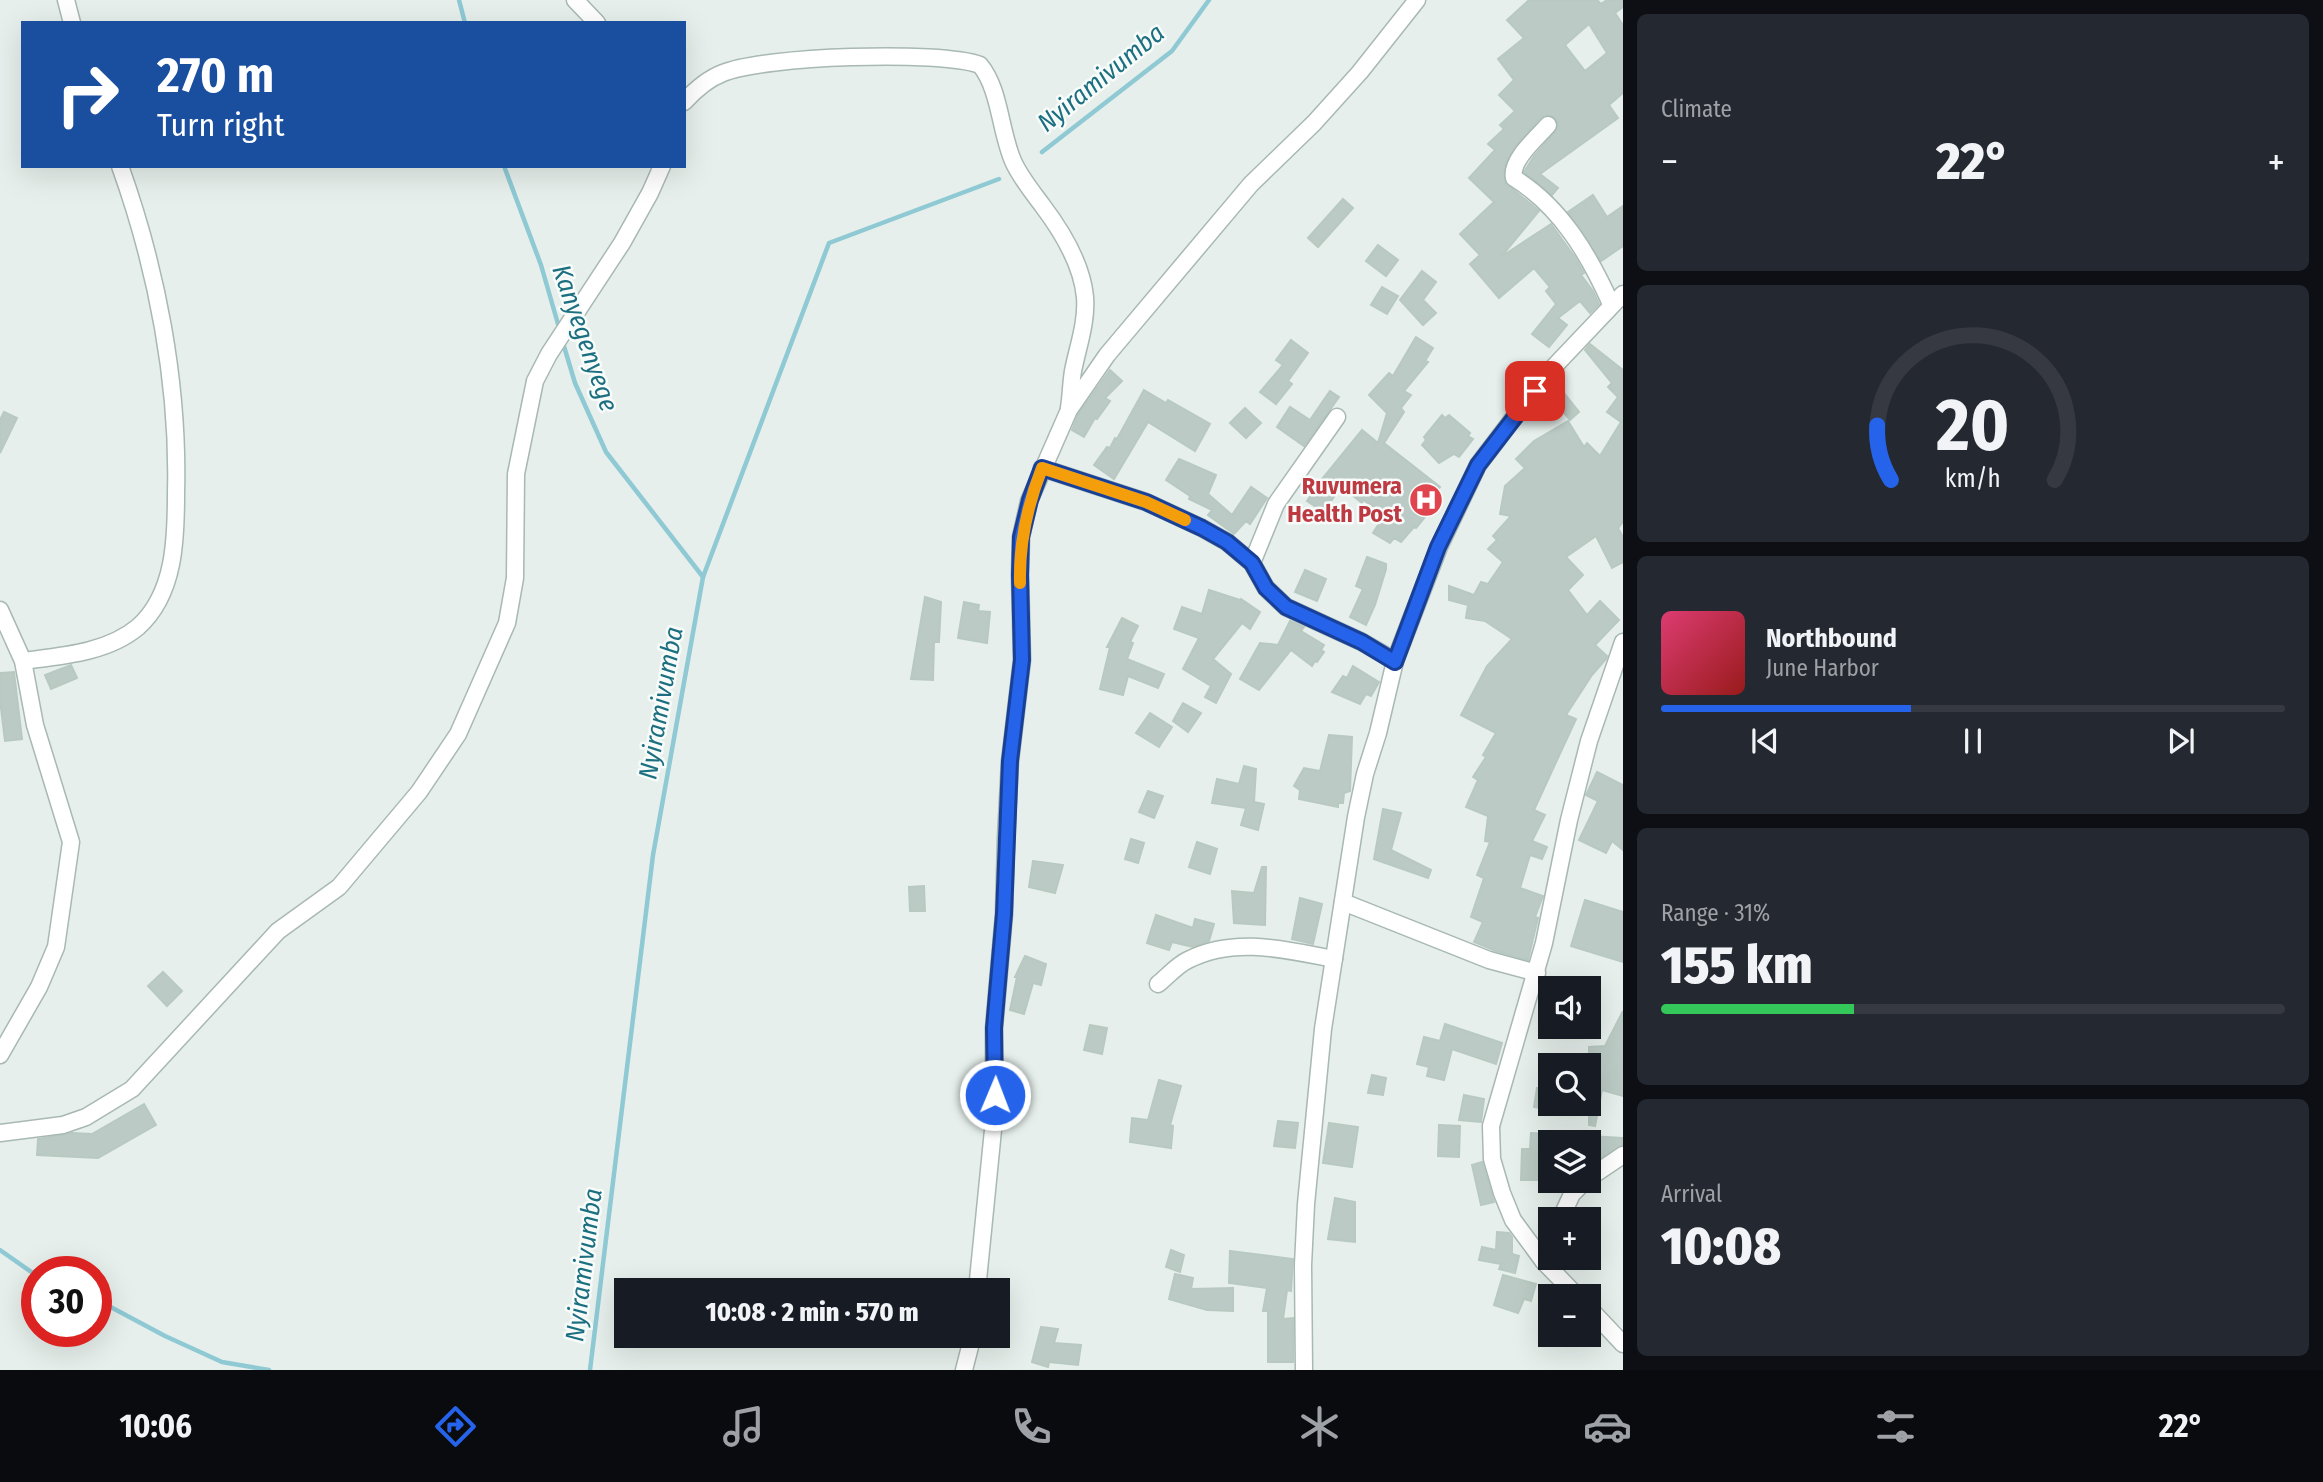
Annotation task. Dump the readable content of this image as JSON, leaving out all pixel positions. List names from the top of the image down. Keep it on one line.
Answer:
{"water":["Nyiramivumba","Kanyegenyege"],"places":{"hospital":["Ruvumera Health Post"]},"page":{"tile":["Climate",["Range · 31%","155 km"],["Arrival","10:08"]],"turn":["270 m","Turn right"],"heat":["−","22°","+"],"song":["Northbound","June Harbor"],"map_buttons":["+","−"],"limit":"30","trip":"10:08 · 2 min · 570 m","tabs":["10:06","22°"],"gauge":["20","km/h"]}}
